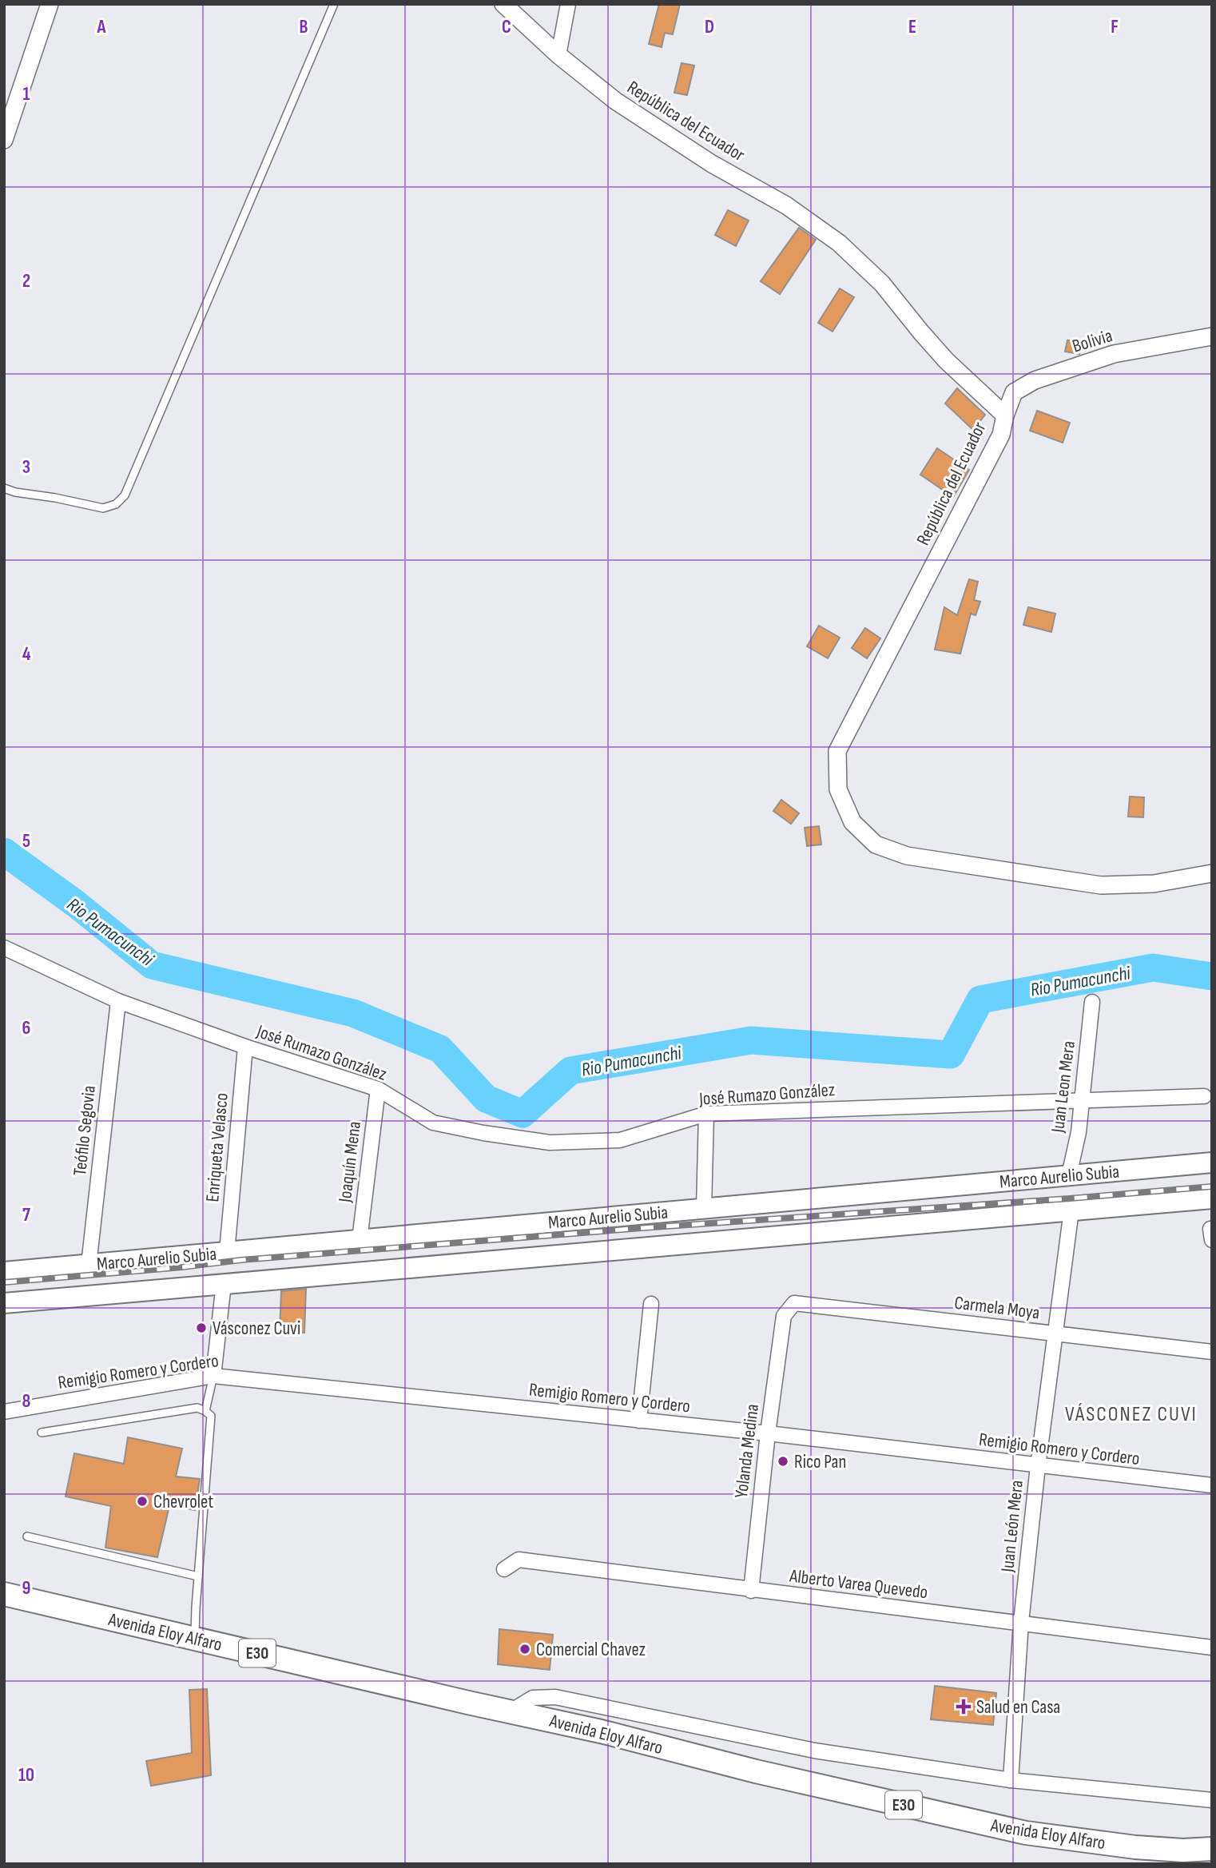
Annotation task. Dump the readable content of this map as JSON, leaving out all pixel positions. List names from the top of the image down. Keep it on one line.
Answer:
{"streets":{"main road":["Marco Aurelio Subia","Avenida Eloy Alfaro","E30"],"street":["República del Ecuador","Bolivia","José Rumazo González","Juan Leon Mera","Teófilo Segovia","Enriqueta Velasco","Joaquín Mena","Carmela Moya","Remigio Romero y Cordero","Yolanda Medina","Juan León Mera","Alberto Varea Quevedo"]},"crossings":[["República del Ecuador","Bolivia"],["José Rumazo González","Juan Leon Mera"],["José Rumazo González","Teófilo Segovia"],["José Rumazo González","Enriqueta Velasco"],["José Rumazo González","Joaquín Mena"],["Juan Leon Mera","Marco Aurelio Subia"],["Teófilo Segovia","Marco Aurelio Subia"],["Enriqueta Velasco","Marco Aurelio Subia"],["Joaquín Mena","Marco Aurelio Subia"],["Marco Aurelio Subia","Juan León Mera"],["Carmela Moya","Yolanda Medina"],["Carmela Moya","Juan León Mera"],["Remigio Romero y Cordero","Yolanda Medina"],["Remigio Romero y Cordero","Juan León Mera"],["Yolanda Medina","Alberto Varea Quevedo"],["Juan León Mera","Alberto Varea Quevedo"]],"districts":["VÁSCONEZ CUVI"],"water":["Rio Pumacunchi"],"places":{"other":["Vásconez Cuvi","Rico Pan","Chevrolet","Comercial Chavez"],"health":["Salud en Casa"]},"grid":{"columns":["A","B","C","D","E","F"],"rows":["1","2","3","4","5","6","7","8","9","10"]}}
